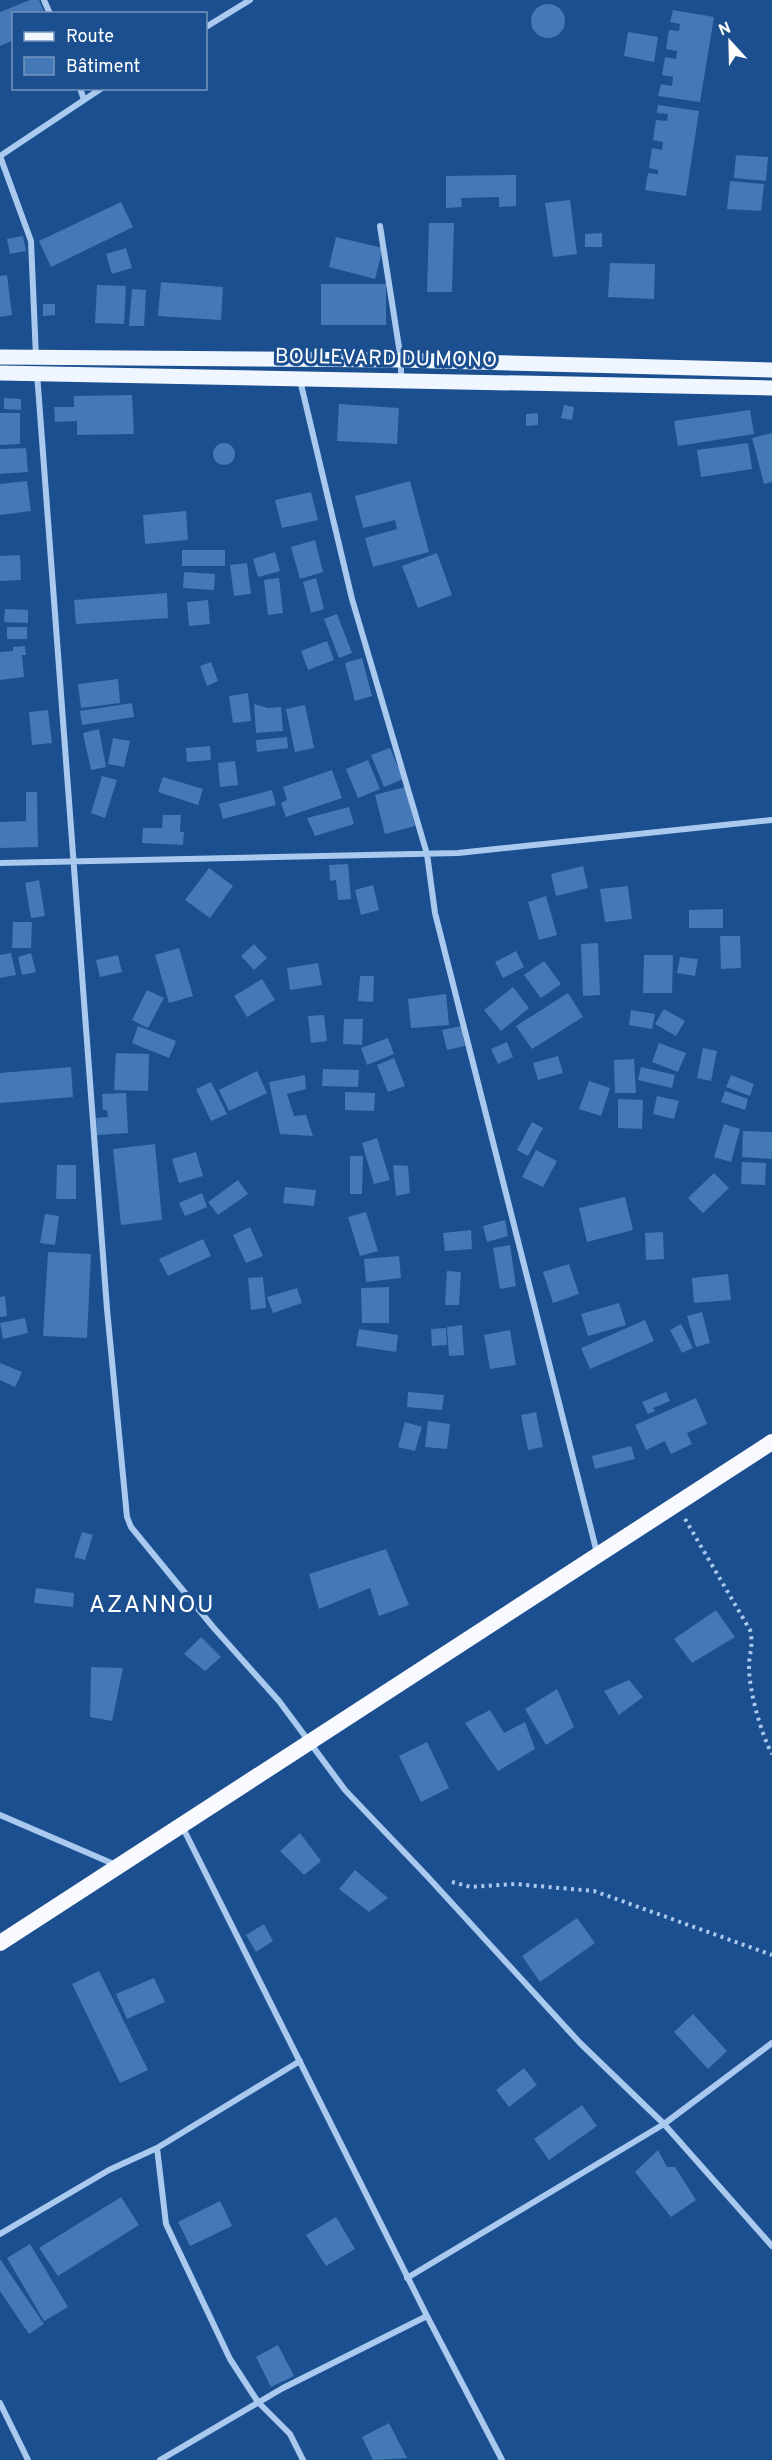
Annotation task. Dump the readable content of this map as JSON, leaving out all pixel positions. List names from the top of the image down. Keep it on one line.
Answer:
{"streets":{"main road":["BOULEVARD DU MONO"]},"districts":["AZANNOU"],"legend":["Route","Bâtiment"],"north":"top"}
